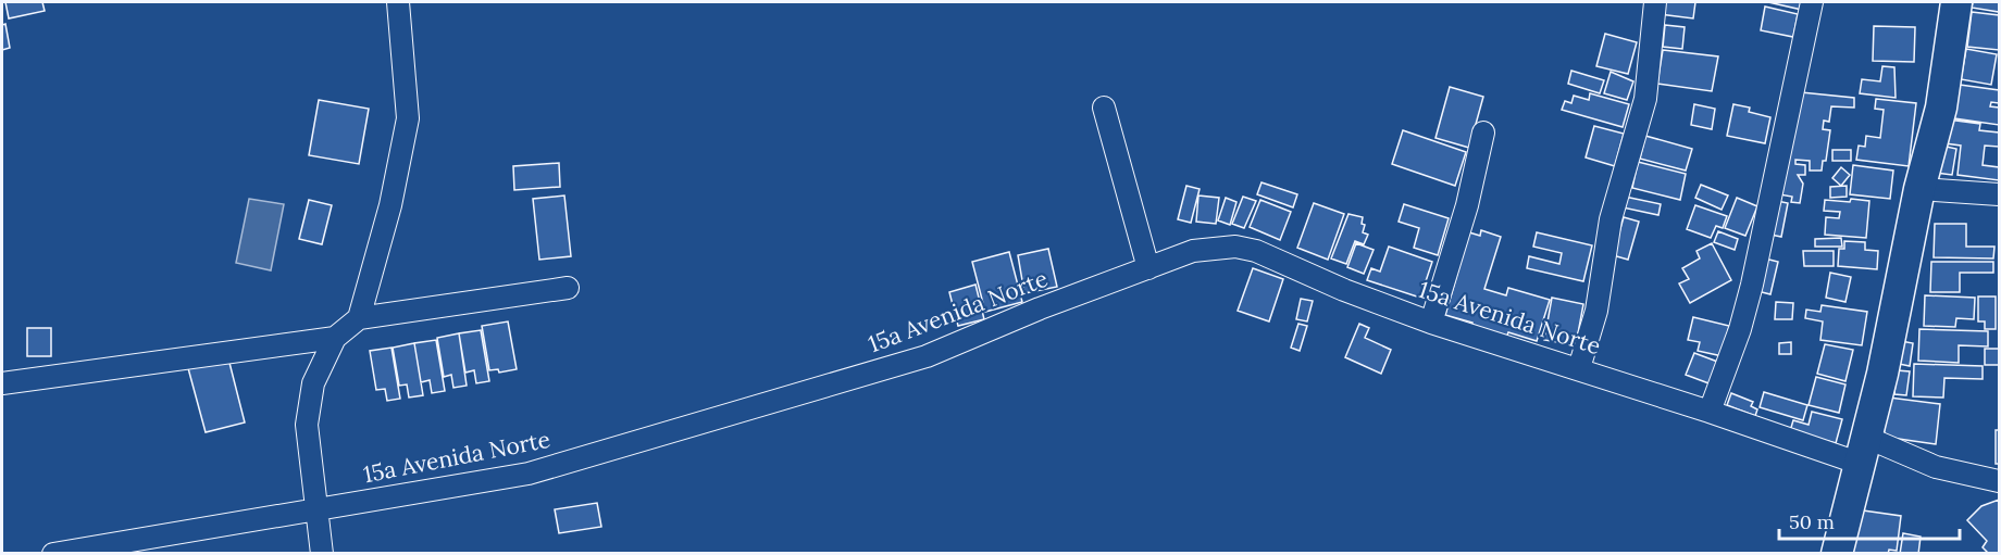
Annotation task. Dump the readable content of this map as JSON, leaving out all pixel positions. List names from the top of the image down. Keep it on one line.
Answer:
{"streets":{"street":["15a Avenida Norte"]},"scale_bar":"50 m"}
